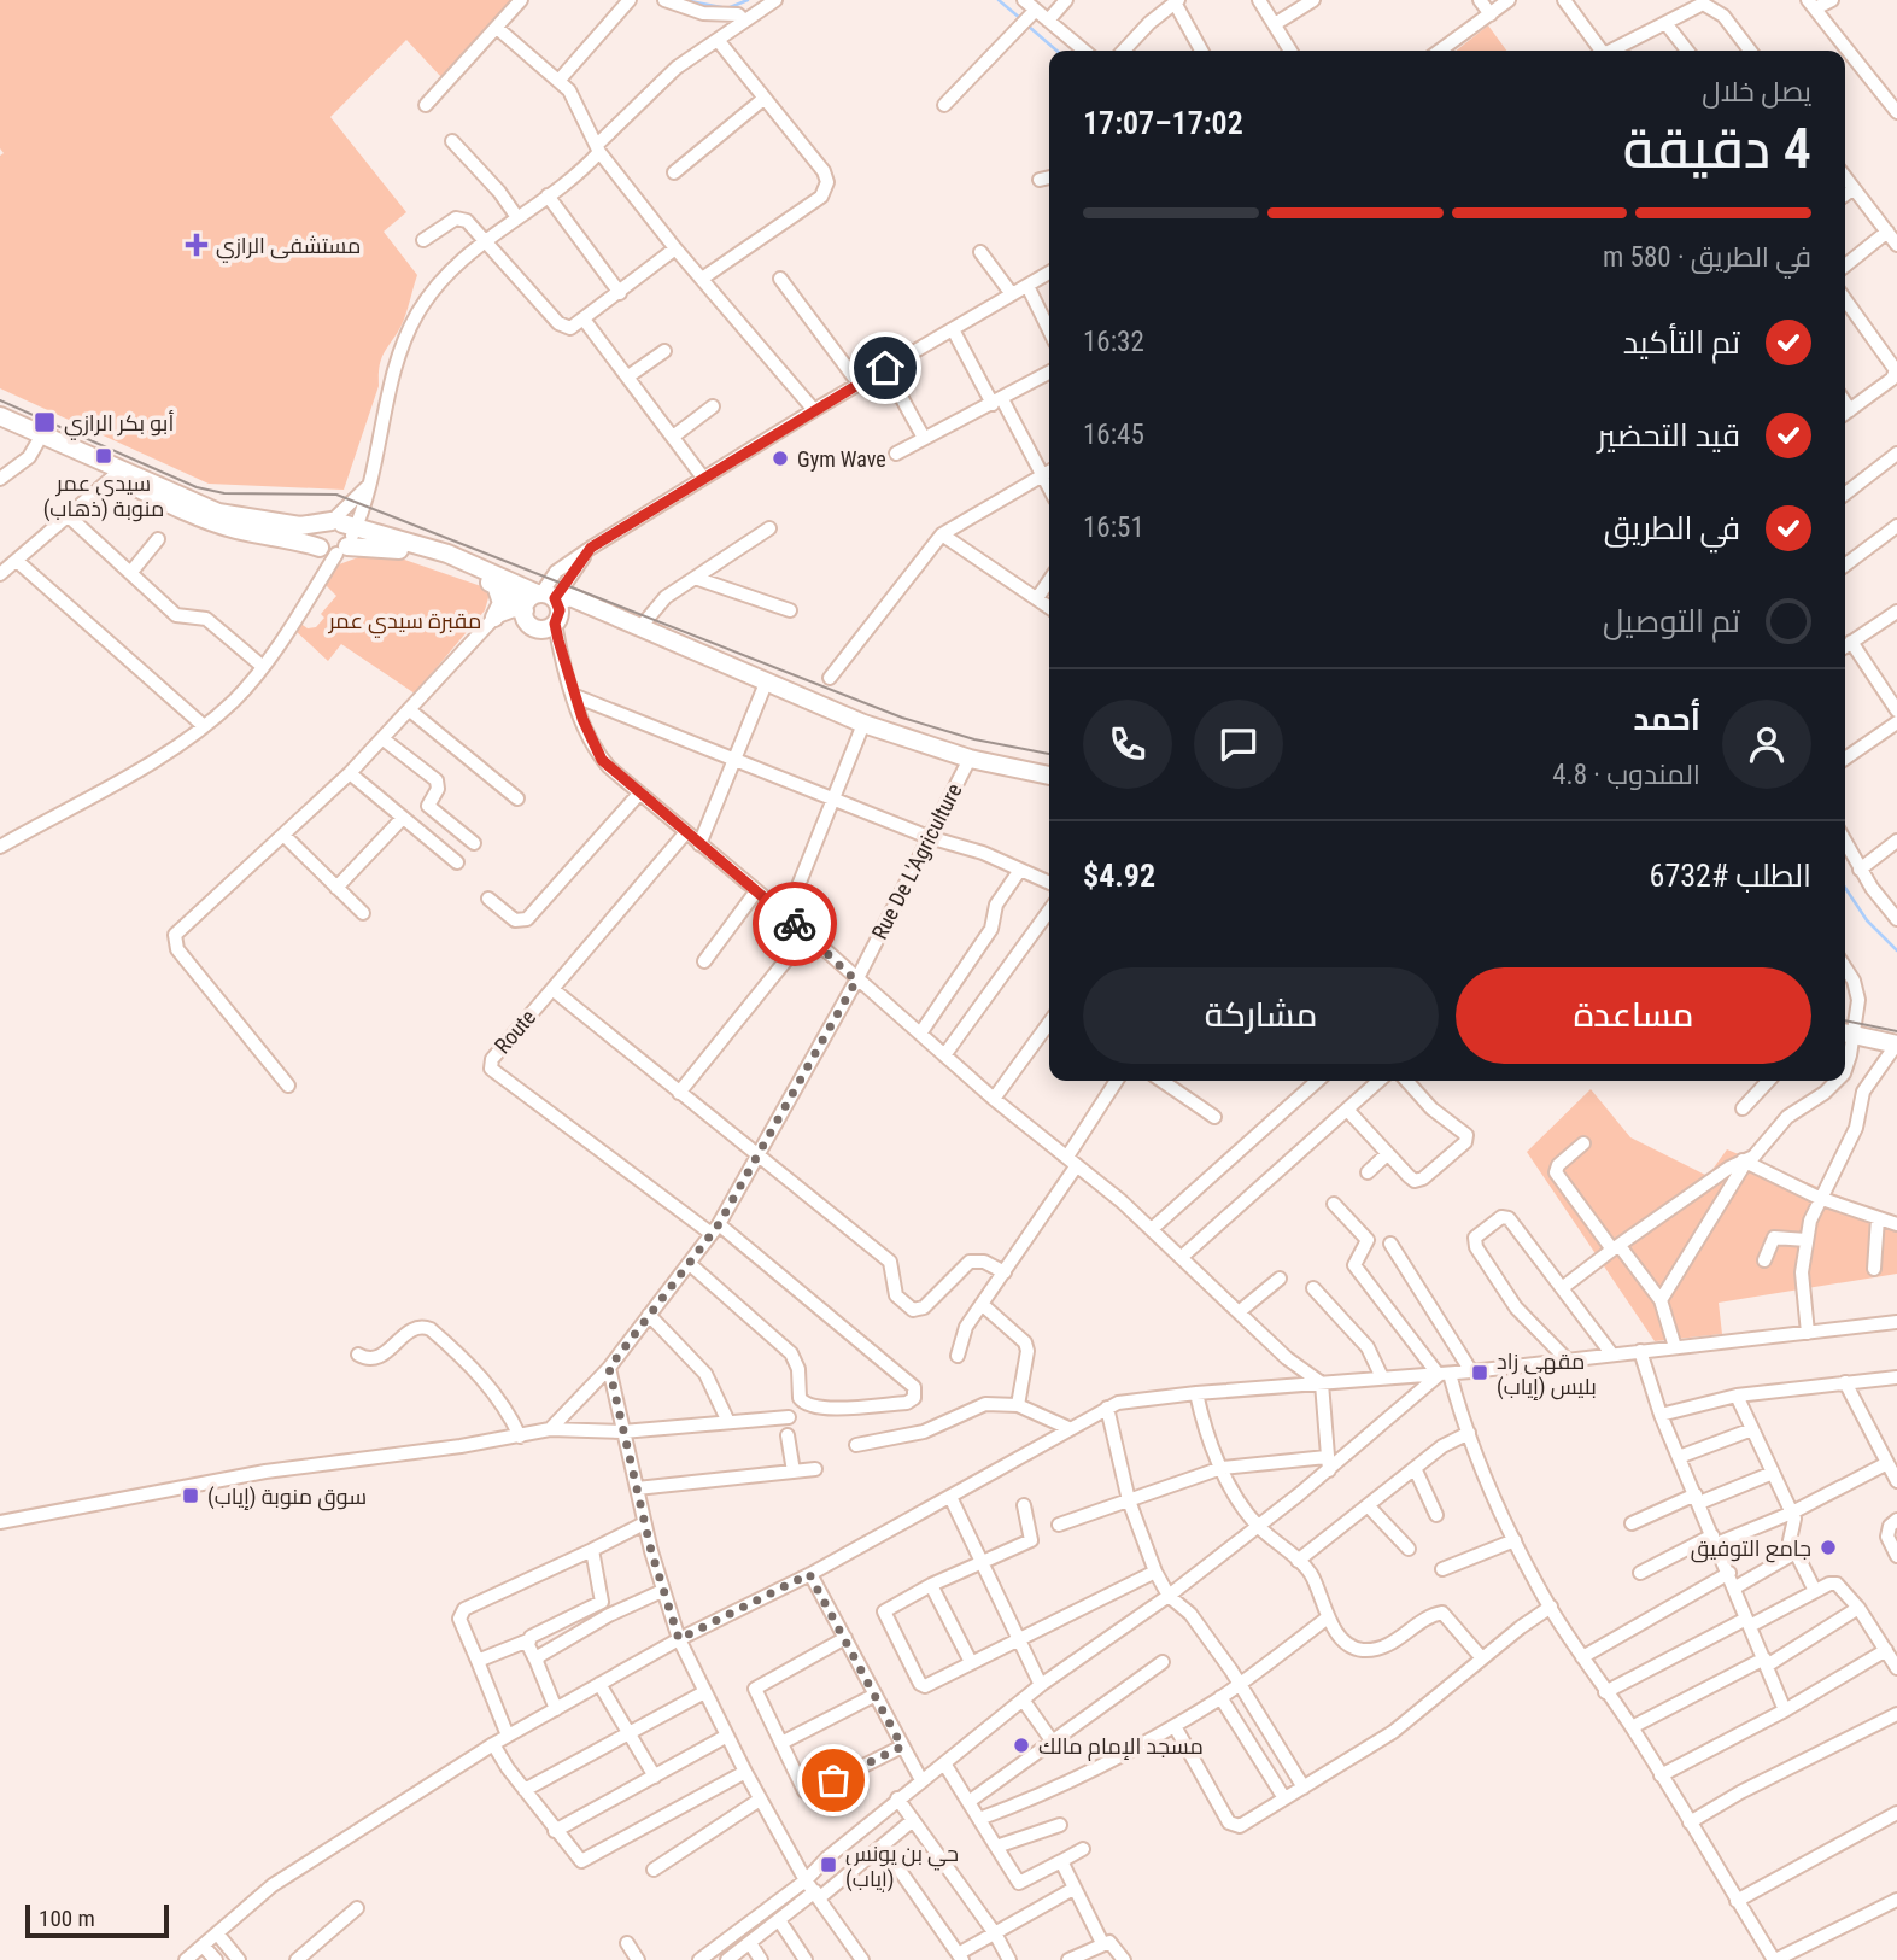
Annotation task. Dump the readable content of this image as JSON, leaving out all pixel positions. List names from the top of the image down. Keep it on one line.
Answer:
{"streets":{"street":["Rue De L'Agriculture","Route"]},"crossings":[["Rue De L'Agriculture","Route"]],"parks":["مقبرة سيدي عمر"],"places":{"health":["مستشفى الرازي"],"transit":["أبو بكر الرازي","سيدي عمر منوبة (ذهاب)","مقهى زاد بليس (إياب)","سوق منوبة (إياب)","حي بن يونس (إياب)"],"other":["Gym Wave","جامع التوفيق","مسجد الإمام مالك"]},"scale_bar":"100 m","page":{"heading":["4 دقيقة","يصل خلال","17:02–17:07"],"panel":["أحمد","المندوب · 4.8","الطلب #6732","$4.92"],"bar":"في الطريق · 580 m","list":[["تم التأكيد","16:32"],["قيد التحضير","16:45"],["في الطريق","16:51"],"تم التوصيل"],"buttons":["مساعدة","مشاركة"],"scale":"100 m"}}
